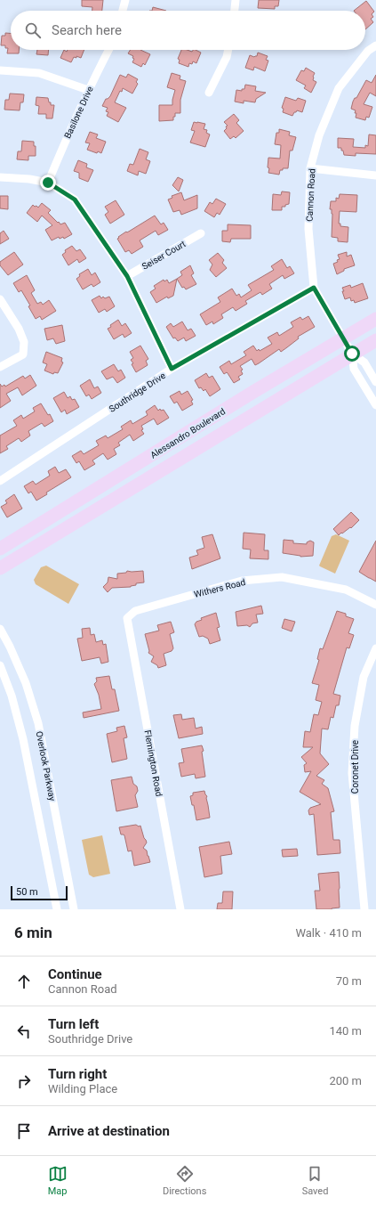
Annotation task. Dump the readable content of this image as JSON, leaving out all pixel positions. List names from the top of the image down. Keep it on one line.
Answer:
{"streets":{"main road":["Alessandro Boulevard"],"street":["Basilone Drive","Cannon Road","Seiser Court","Southridge Drive","Withers Road","Flemington Road","Overlook Parkway","Coronet Drive"]},"crossings":[["Cannon Road","Southridge Drive"],["Cannon Road","Alessandro Boulevard"],["Withers Road","Flemington Road"]],"scale_bar":"50 m","page":{"search":"Search here","scale":"50 m","heading":["6 min","Walk · 410 m"],"list":[["Continue","Cannon Road","70 m"],["Turn left","Southridge Drive","140 m"],["Turn right","Wilding Place","200 m"],"Arrive at destination"],"nav":["Map","Directions","Saved"]}}
